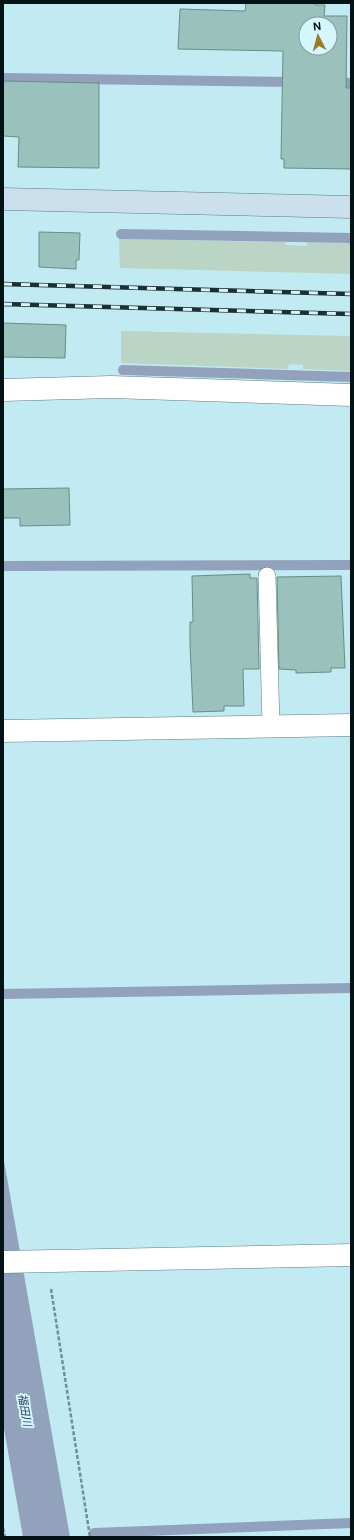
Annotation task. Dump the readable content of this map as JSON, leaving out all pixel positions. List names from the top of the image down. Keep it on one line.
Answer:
{"water":["福田川"],"north":"top"}
